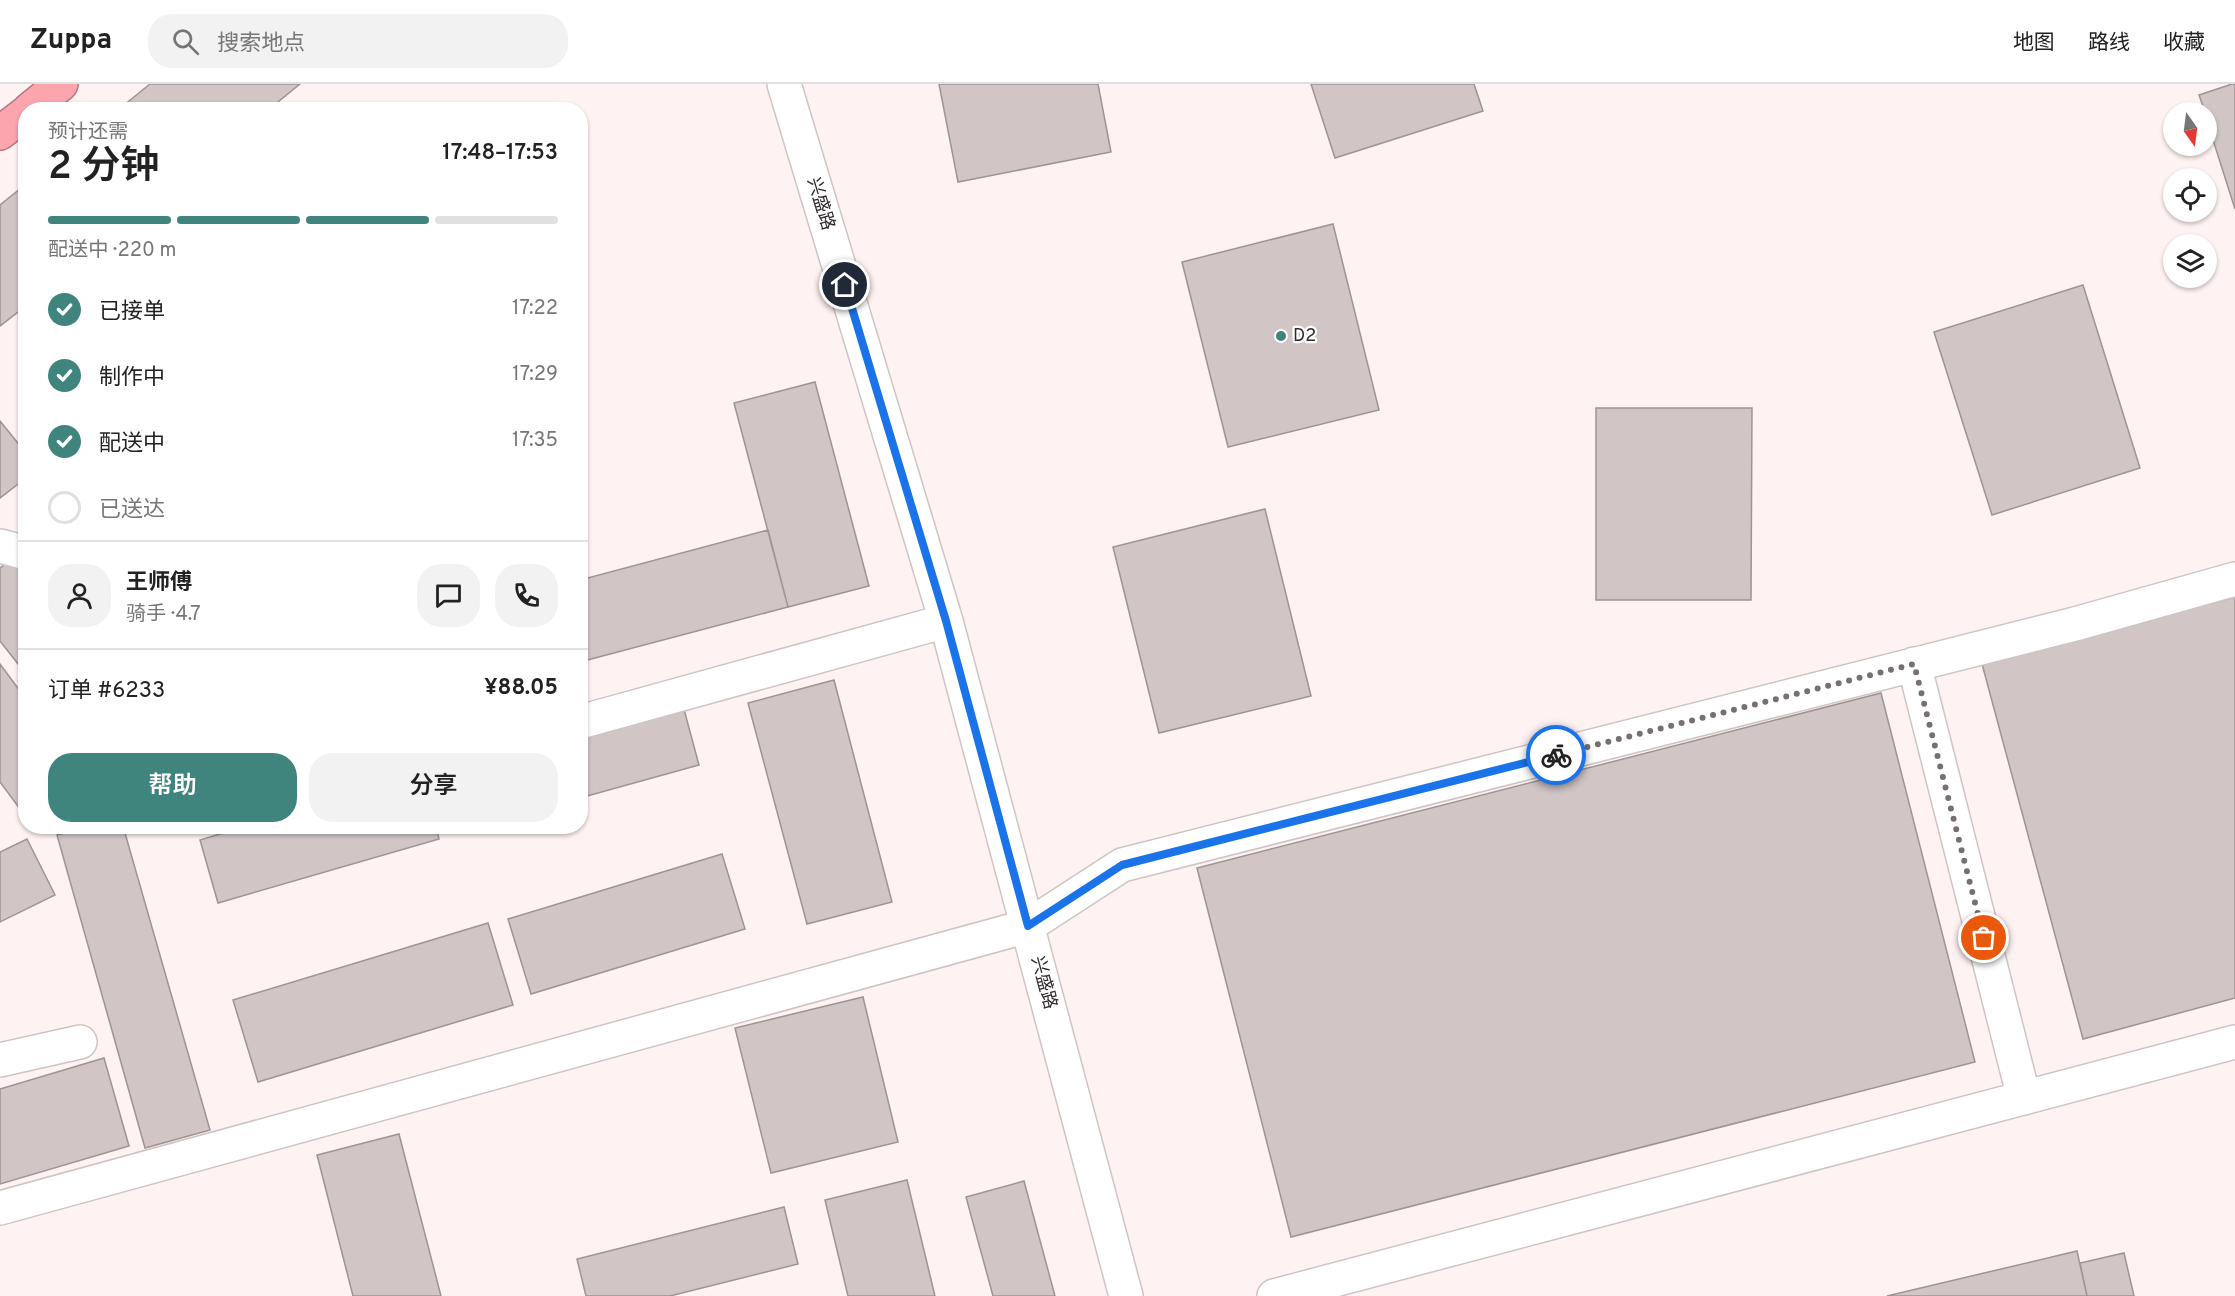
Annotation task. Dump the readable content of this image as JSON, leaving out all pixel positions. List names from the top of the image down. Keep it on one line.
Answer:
{"streets":{"street":["兴盛路"]},"places":["D2"],"north":"bottom","page":{"header":"Zuppa","search":"搜索地点","nav":["地图","路线","收藏"],"heading":["2 分钟","预计还需","17:48–17:53"],"panel":["王师傅","骑手 · 4.7","订单 #6233","¥88.05"],"bar":"配送中 · 220 m","list":[["已接单","17:22"],["制作中","17:29"],["配送中","17:35"],"已送达"],"buttons":["帮助","分享"]}}
